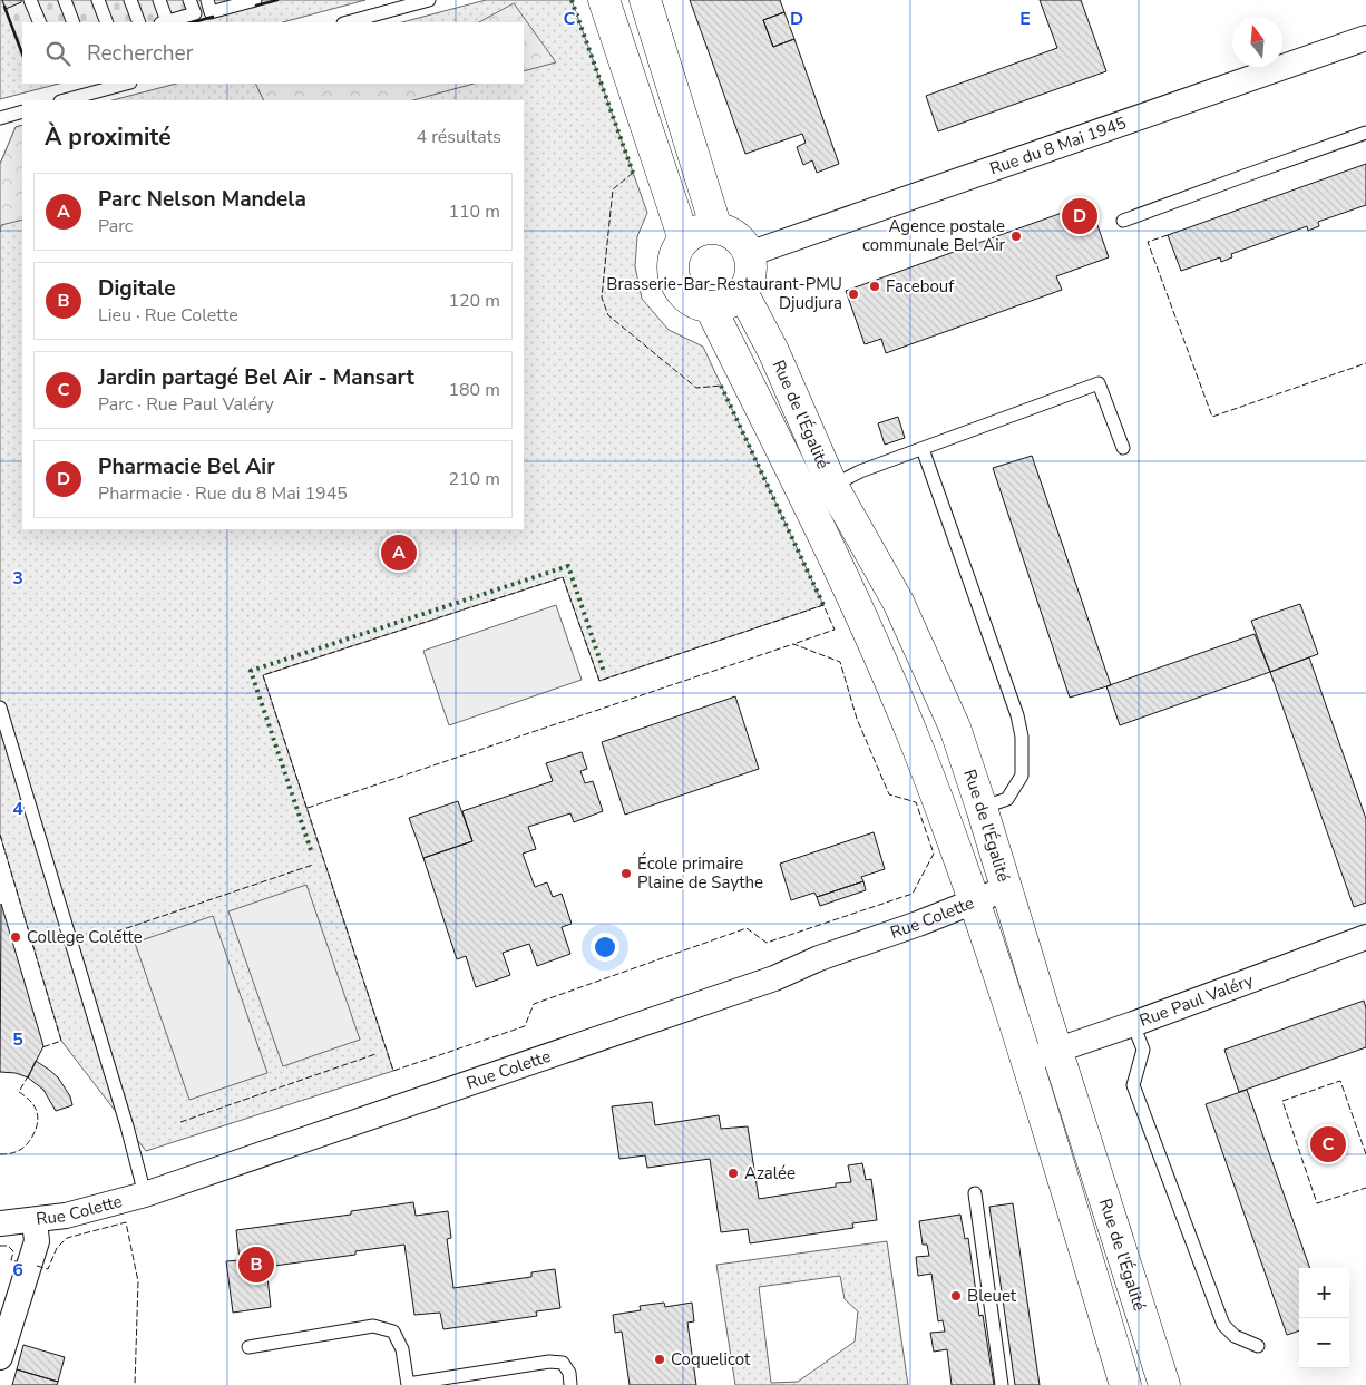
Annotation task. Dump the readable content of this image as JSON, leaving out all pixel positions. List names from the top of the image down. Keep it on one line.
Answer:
{"streets":{"street":["Rue du 8 Mai 1945","Rue de l'Égalité","Rue Colette","Rue Paul Valéry"]},"crossings":[["Rue du 8 Mai 1945","Rue de l'Égalité"],["Rue de l'Égalité","Rue Colette"],["Rue de l'Égalité","Rue Paul Valéry"]],"places":["Agence postale communale Bel Air","Facebouf","Brasserie-Bar-Restaurant-PMU Djudjura","École primaire Plaine de Saythe","Collège Colette","Azalée","Bleuet","Coquelicot"],"north":"top","page":{"search":"Rechercher","heading":["À proximité","4 résultats"],"list":[{"mark":"A","name":"Parc Nelson Mandela","note":"Parc","value":"110 m"},{"mark":"B","name":"Digitale","note":"Lieu · Rue Colette","value":"120 m"},{"mark":"C","name":"Jardin partagé Bel Air - Mansart","note":"Parc · Rue Paul Valéry","value":"180 m"},{"mark":"D","name":"Pharmacie Bel Air","note":"Pharmacie · Rue du 8 Mai 1945","value":"210 m"}],"pins":["D","A","C","B"],"map_buttons":["+","−"]},"grid":{"columns":["C","D","E"],"rows":["3","4","5","6"]}}
